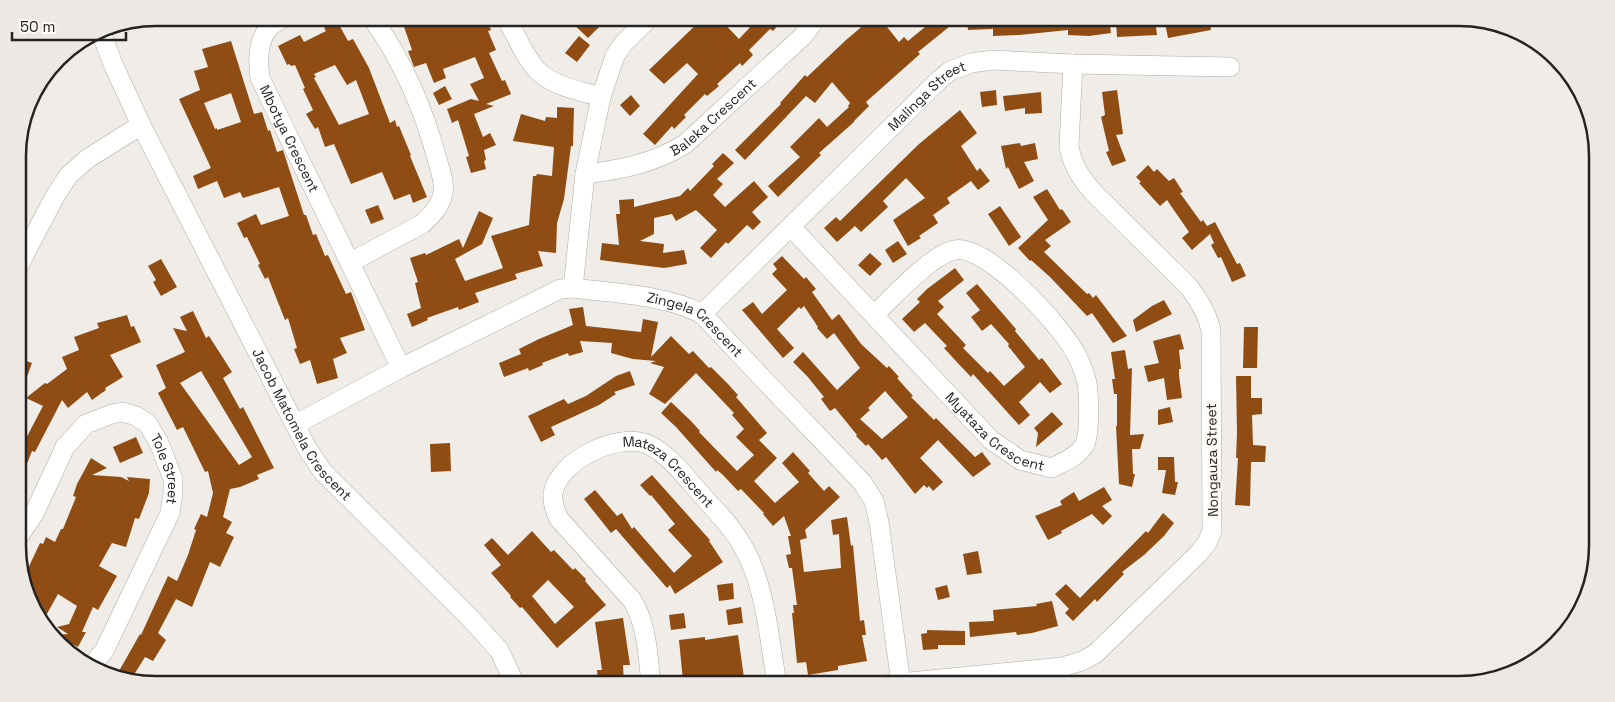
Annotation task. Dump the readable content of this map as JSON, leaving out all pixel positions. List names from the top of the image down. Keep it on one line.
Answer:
{"streets":{"street":["Malinga Street","Baleka Crescent","Mbotya Crescent","Zingela Crescent","Jacob Matomela Crescent","Myataza Crescent","Nongauza Street","Tole Street","Mateza Crescent"]},"crossings":[["Malinga Street","Zingela Crescent"],["Malinga Street","Myataza Crescent"],["Malinga Street","Nongauza Street"],["Mbotya Crescent","Zingela Crescent"],["Zingela Crescent","Jacob Matomela Crescent"]],"scale_bar":"50 m"}
